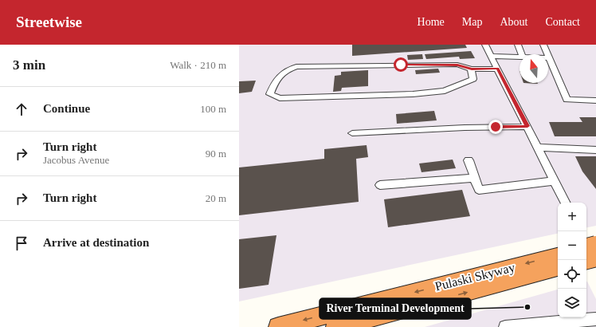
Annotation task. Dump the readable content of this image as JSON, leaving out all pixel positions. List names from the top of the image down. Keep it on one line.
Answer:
{"streets":{"highway":["Pulaski Skyway"]},"places":["River Terminal Development"],"north":"top","page":{"header":"Streetwise","nav":["Home","Map","About","Contact"],"heading":["3 min","Walk · 210 m"],"list":[["Continue","100 m"],["Turn right","Jacobus Avenue","90 m"],["Turn right","20 m"],"Arrive at destination"],"map_buttons":["+","−"]}}
